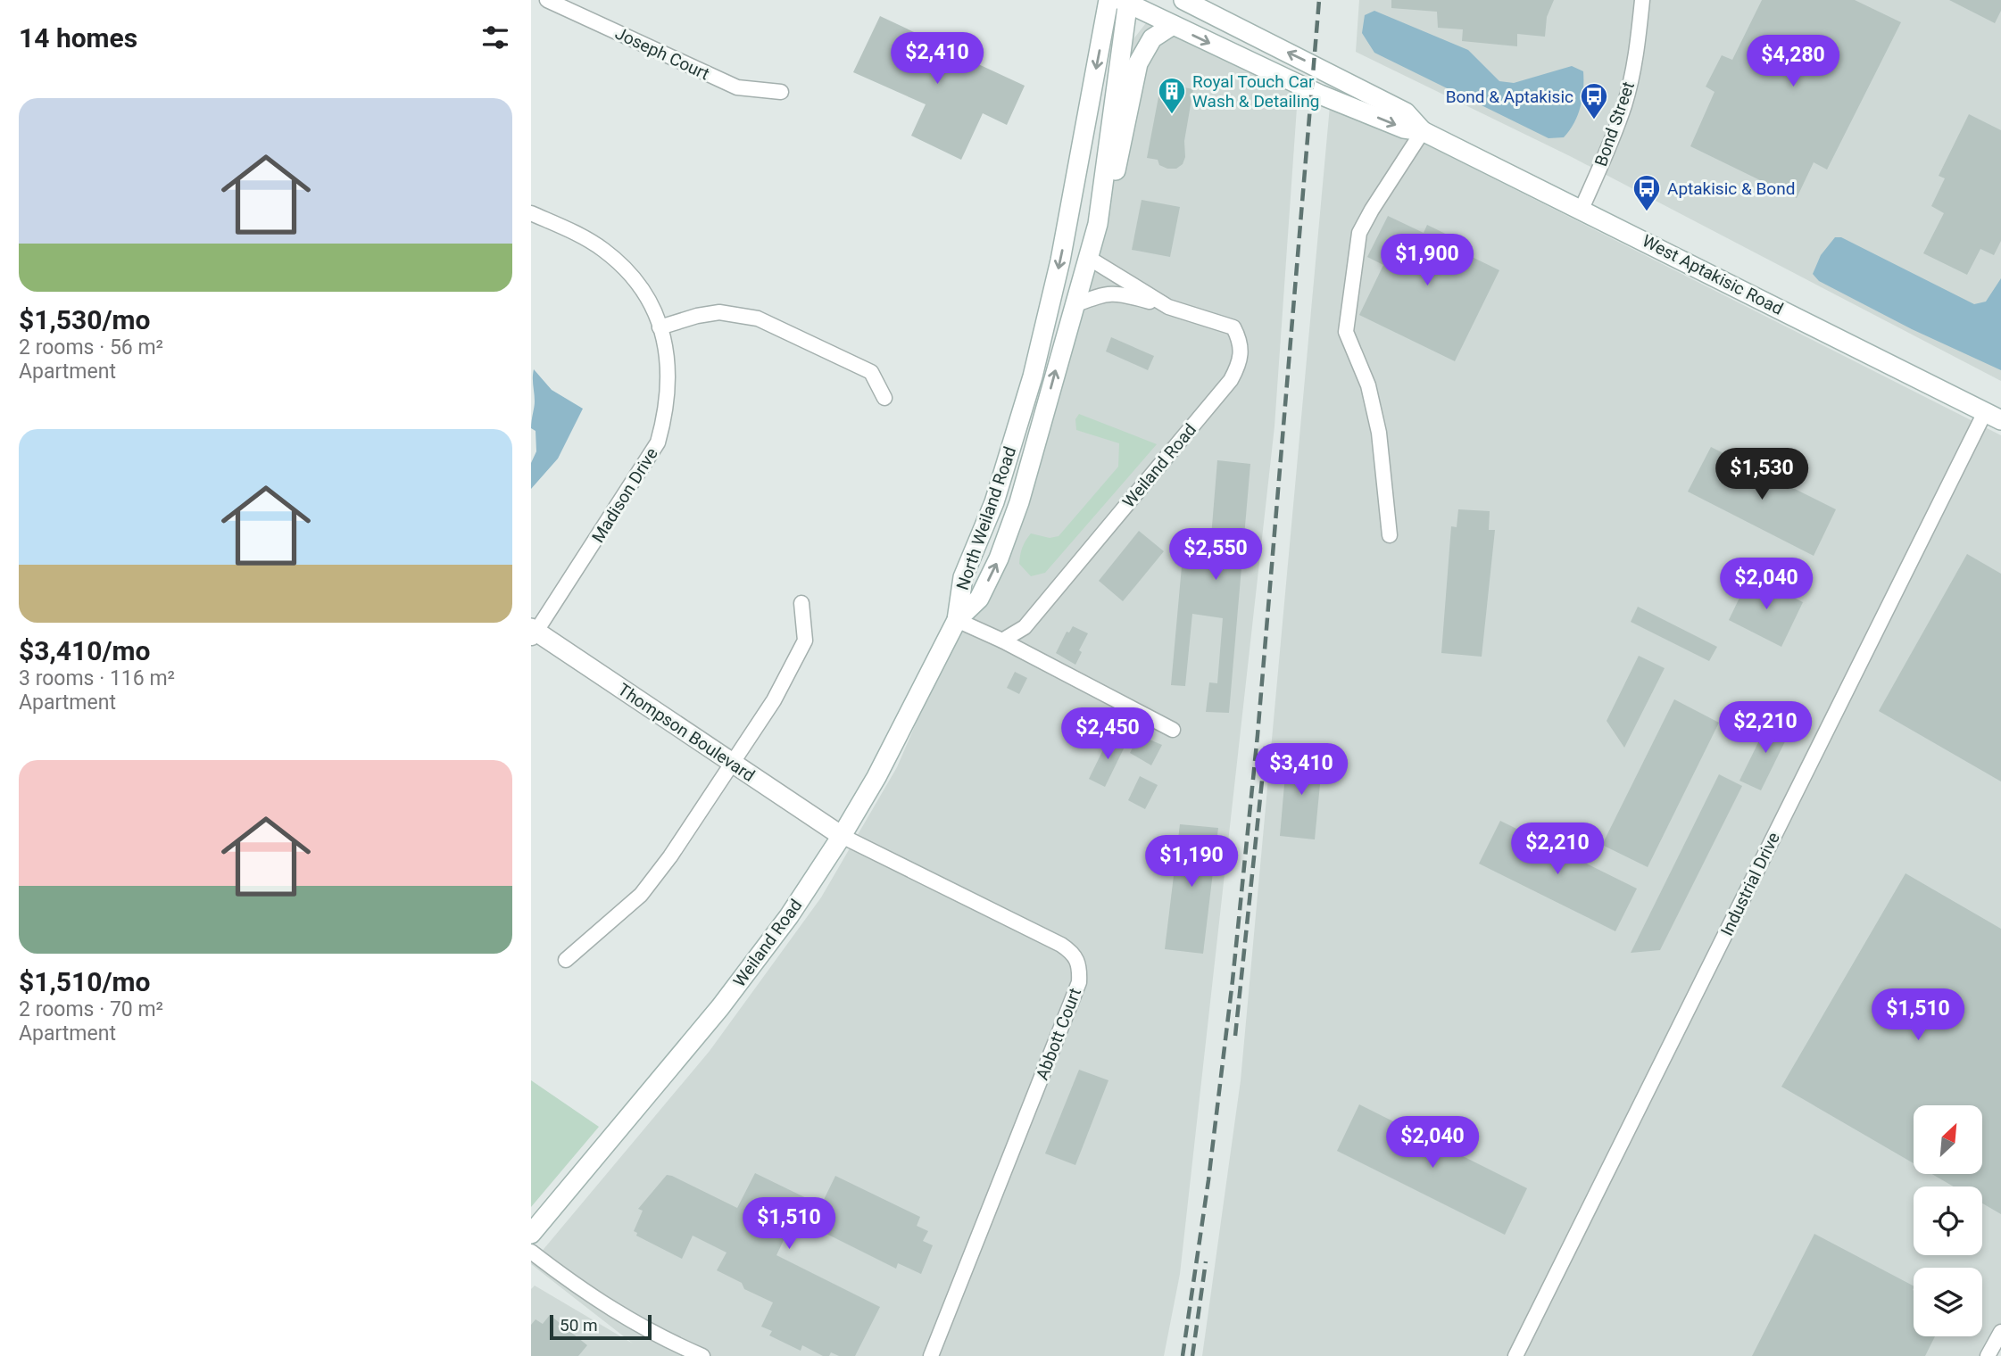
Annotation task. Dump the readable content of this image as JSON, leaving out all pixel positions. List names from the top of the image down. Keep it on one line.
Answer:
{"streets":{"main road":["West Aptakisic Road","Weiland Road","North Weiland Road","Thompson Boulevard"],"street":["Joseph Court","Bond Street","Madison Drive","Industrial Drive","Abbott Court"]},"crossings":[["Bond Street","West Aptakisic Road"],["West Aptakisic Road","North Weiland Road"],["West Aptakisic Road","Industrial Drive"],["Weiland Road","North Weiland Road"],["Weiland Road","Thompson Boulevard"],["Weiland Road","Abbott Court"],["Madison Drive","Thompson Boulevard"],["Thompson Boulevard","Abbott Court"]],"places":{"building":["Royal Touch Car Wash & Detailing"],"bus stop":["Bond & Aptakisic","Aptakisic & Bond"]},"scale_bar":"50 m","north":"top right","page":{"heading":"14 homes","price":["$2,410","$4,280","$1,900","$1,530","$2,550","$2,040","$2,210","$2,450","$3,410","$2,210","$1,190","$1,510","$2,040","$1,510"],"list":[{"name":"$1,530/mo","note":"2 rooms · 56 m² · Apartment"},{"name":"$3,410/mo","note":"3 rooms · 116 m² · Apartment"},{"name":"$1,510/mo","note":"2 rooms · 70 m² · Apartment"}],"scale":"50 m"}}
